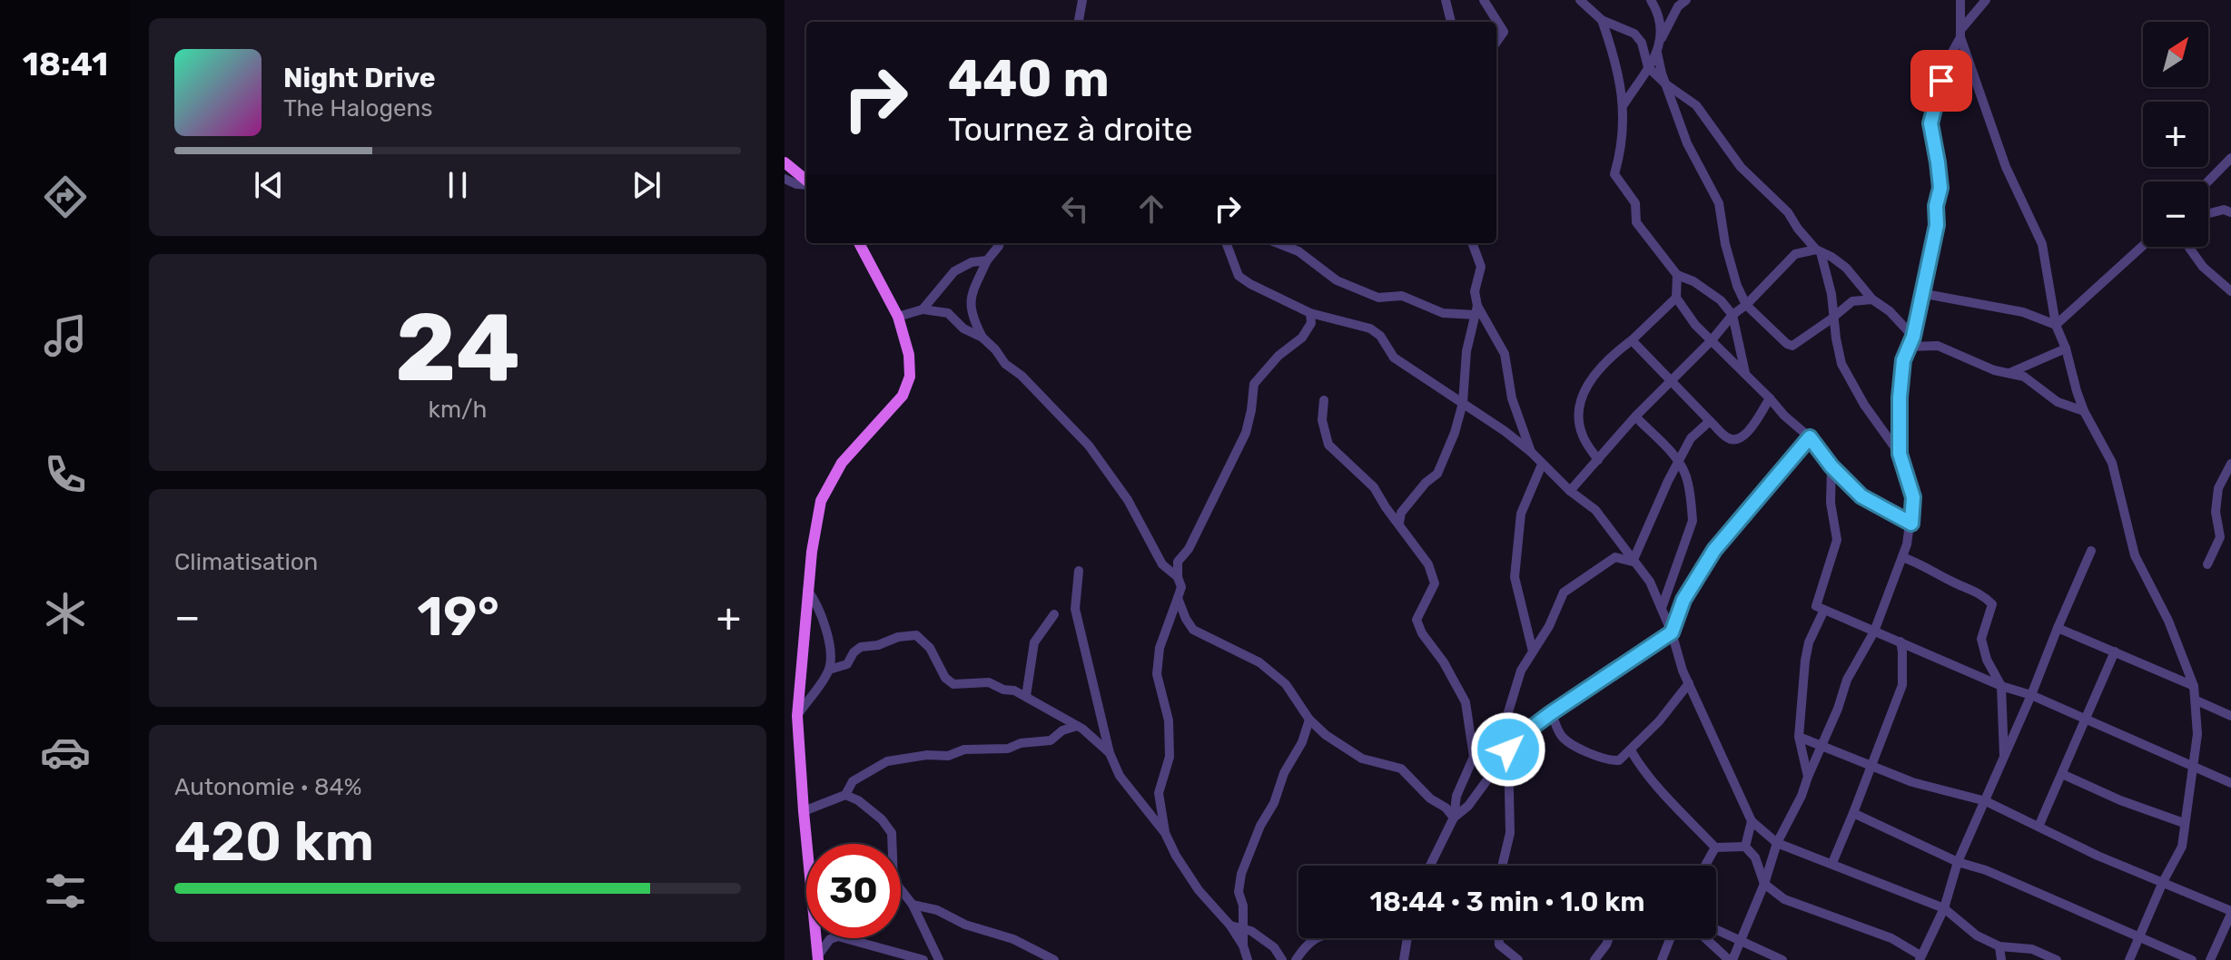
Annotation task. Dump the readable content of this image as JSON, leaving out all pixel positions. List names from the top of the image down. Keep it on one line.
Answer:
{"north":"top right","page":{"tabs":"18:41","map_buttons":["+","−"],"turn":["440 m","Tournez à droite"],"song":["Night Drive","The Halogens"],"tile":[["24","km/h"],"Climatisation",["Autonomie · 84%","420 km"]],"heat":["−","19°","+"],"limit":"30","trip":"18:44 · 3 min · 1.0 km"}}
